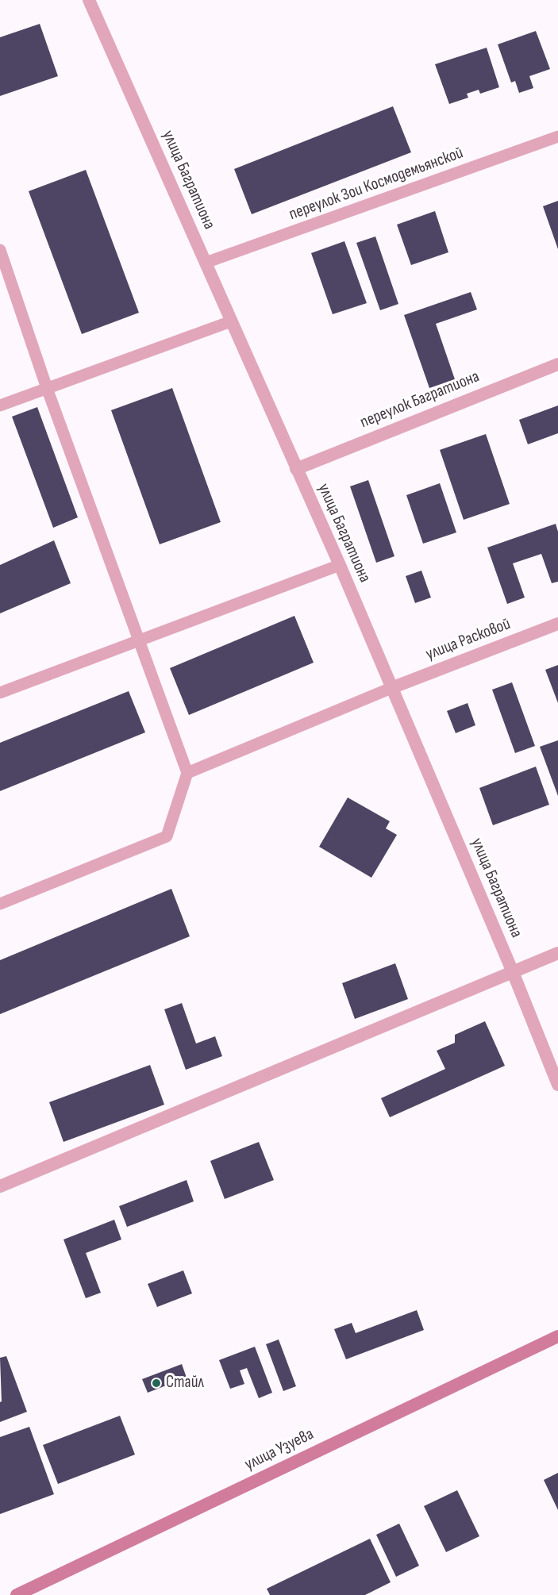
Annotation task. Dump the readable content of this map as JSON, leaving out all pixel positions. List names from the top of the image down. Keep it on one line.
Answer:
{"streets":{"main road":["улица Узуева"],"street":["улица Багратиона","переулок Багратиона","улица Расковой"],"lane":["переулок Зои Космодемьянской"]},"crossings":[["улица Багратиона","переулок Зои Космодемьянской"],["улица Багратиона","переулок Багратиона"],["улица Багратиона","улица Расковой"]],"places":["Стайл"]}
